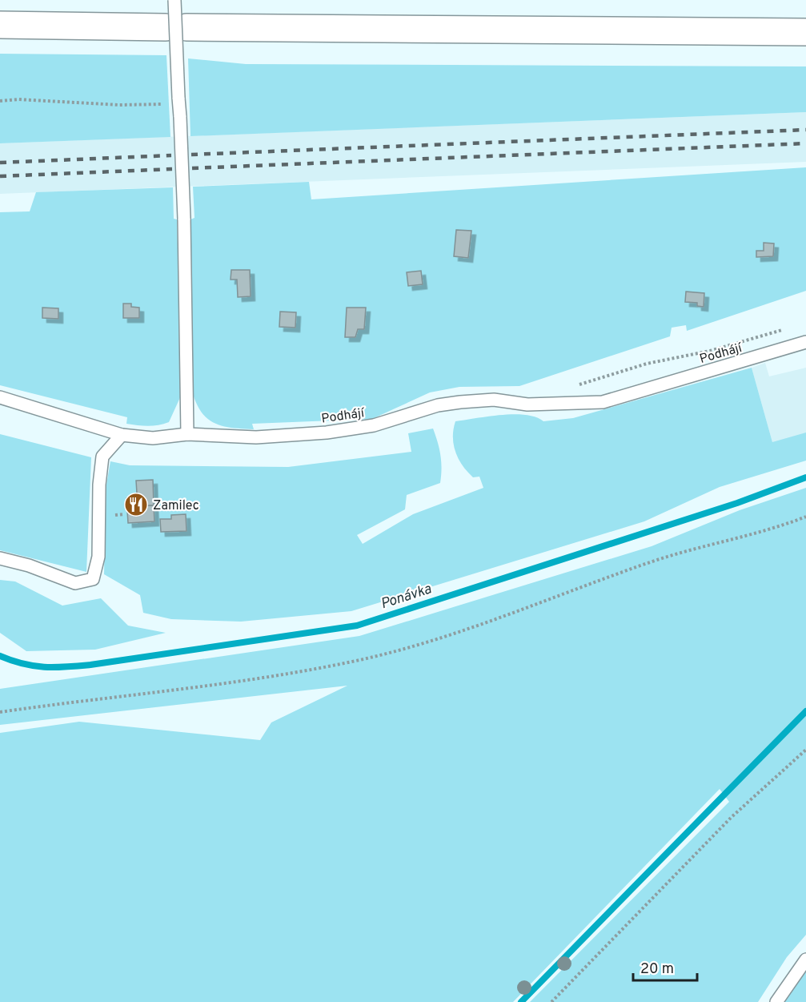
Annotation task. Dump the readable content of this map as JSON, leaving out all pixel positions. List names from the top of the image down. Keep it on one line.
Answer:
{"streets":{"lane":["Podhájí"]},"water":["Ponávka"],"places":{"restaurant":["Zamilec"]},"scale_bar":"20 m"}
